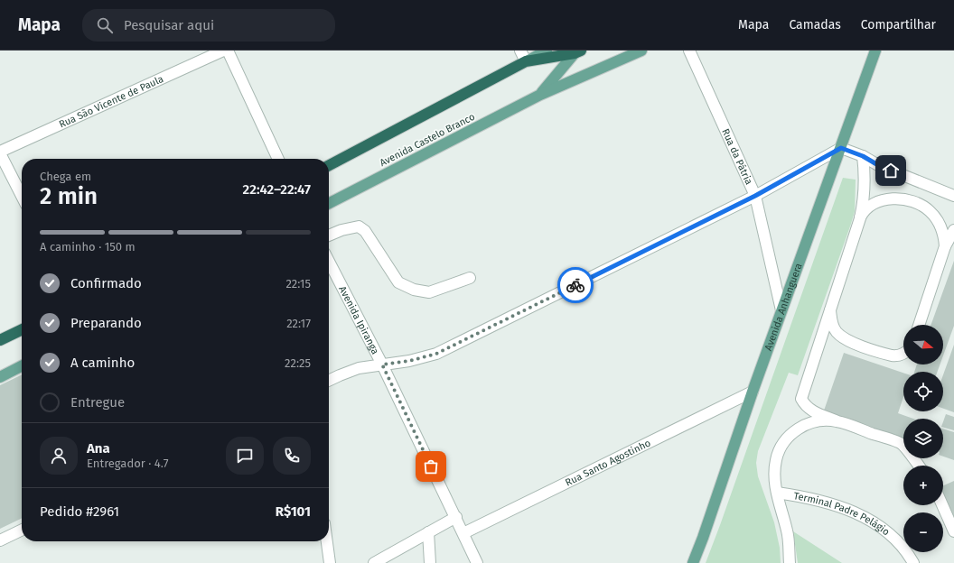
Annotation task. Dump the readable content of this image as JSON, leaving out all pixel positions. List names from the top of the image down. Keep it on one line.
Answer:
{"streets":{"highway":["Avenida Castelo Branco"],"main road":["Avenida Anhanguera"],"street":["Rua São Vicente de Paula","Rua da Pátria","Avenida Ipiranga","Rua Santo Agostinho","Terminal Padre Pelágio"]},"crossings":[["Rua da Pátria","Avenida Anhanguera"],["Avenida Anhanguera","Rua Santo Agostinho"],["Avenida Ipiranga","Rua Santo Agostinho"]],"north":"right","page":{"header":"Mapa","search":"Pesquisar aqui","nav":["Mapa","Camadas","Compartilhar"],"heading":["2 min","Chega em","22:42–22:47"],"panel":["Ana","Entregador · 4.7","Pedido #2961","R$101"],"bar":"A caminho · 150 m","list":[["Confirmado","22:15"],["Preparando","22:17"],["A caminho","22:25"],"Entregue"],"map_buttons":["+","−"]}}
